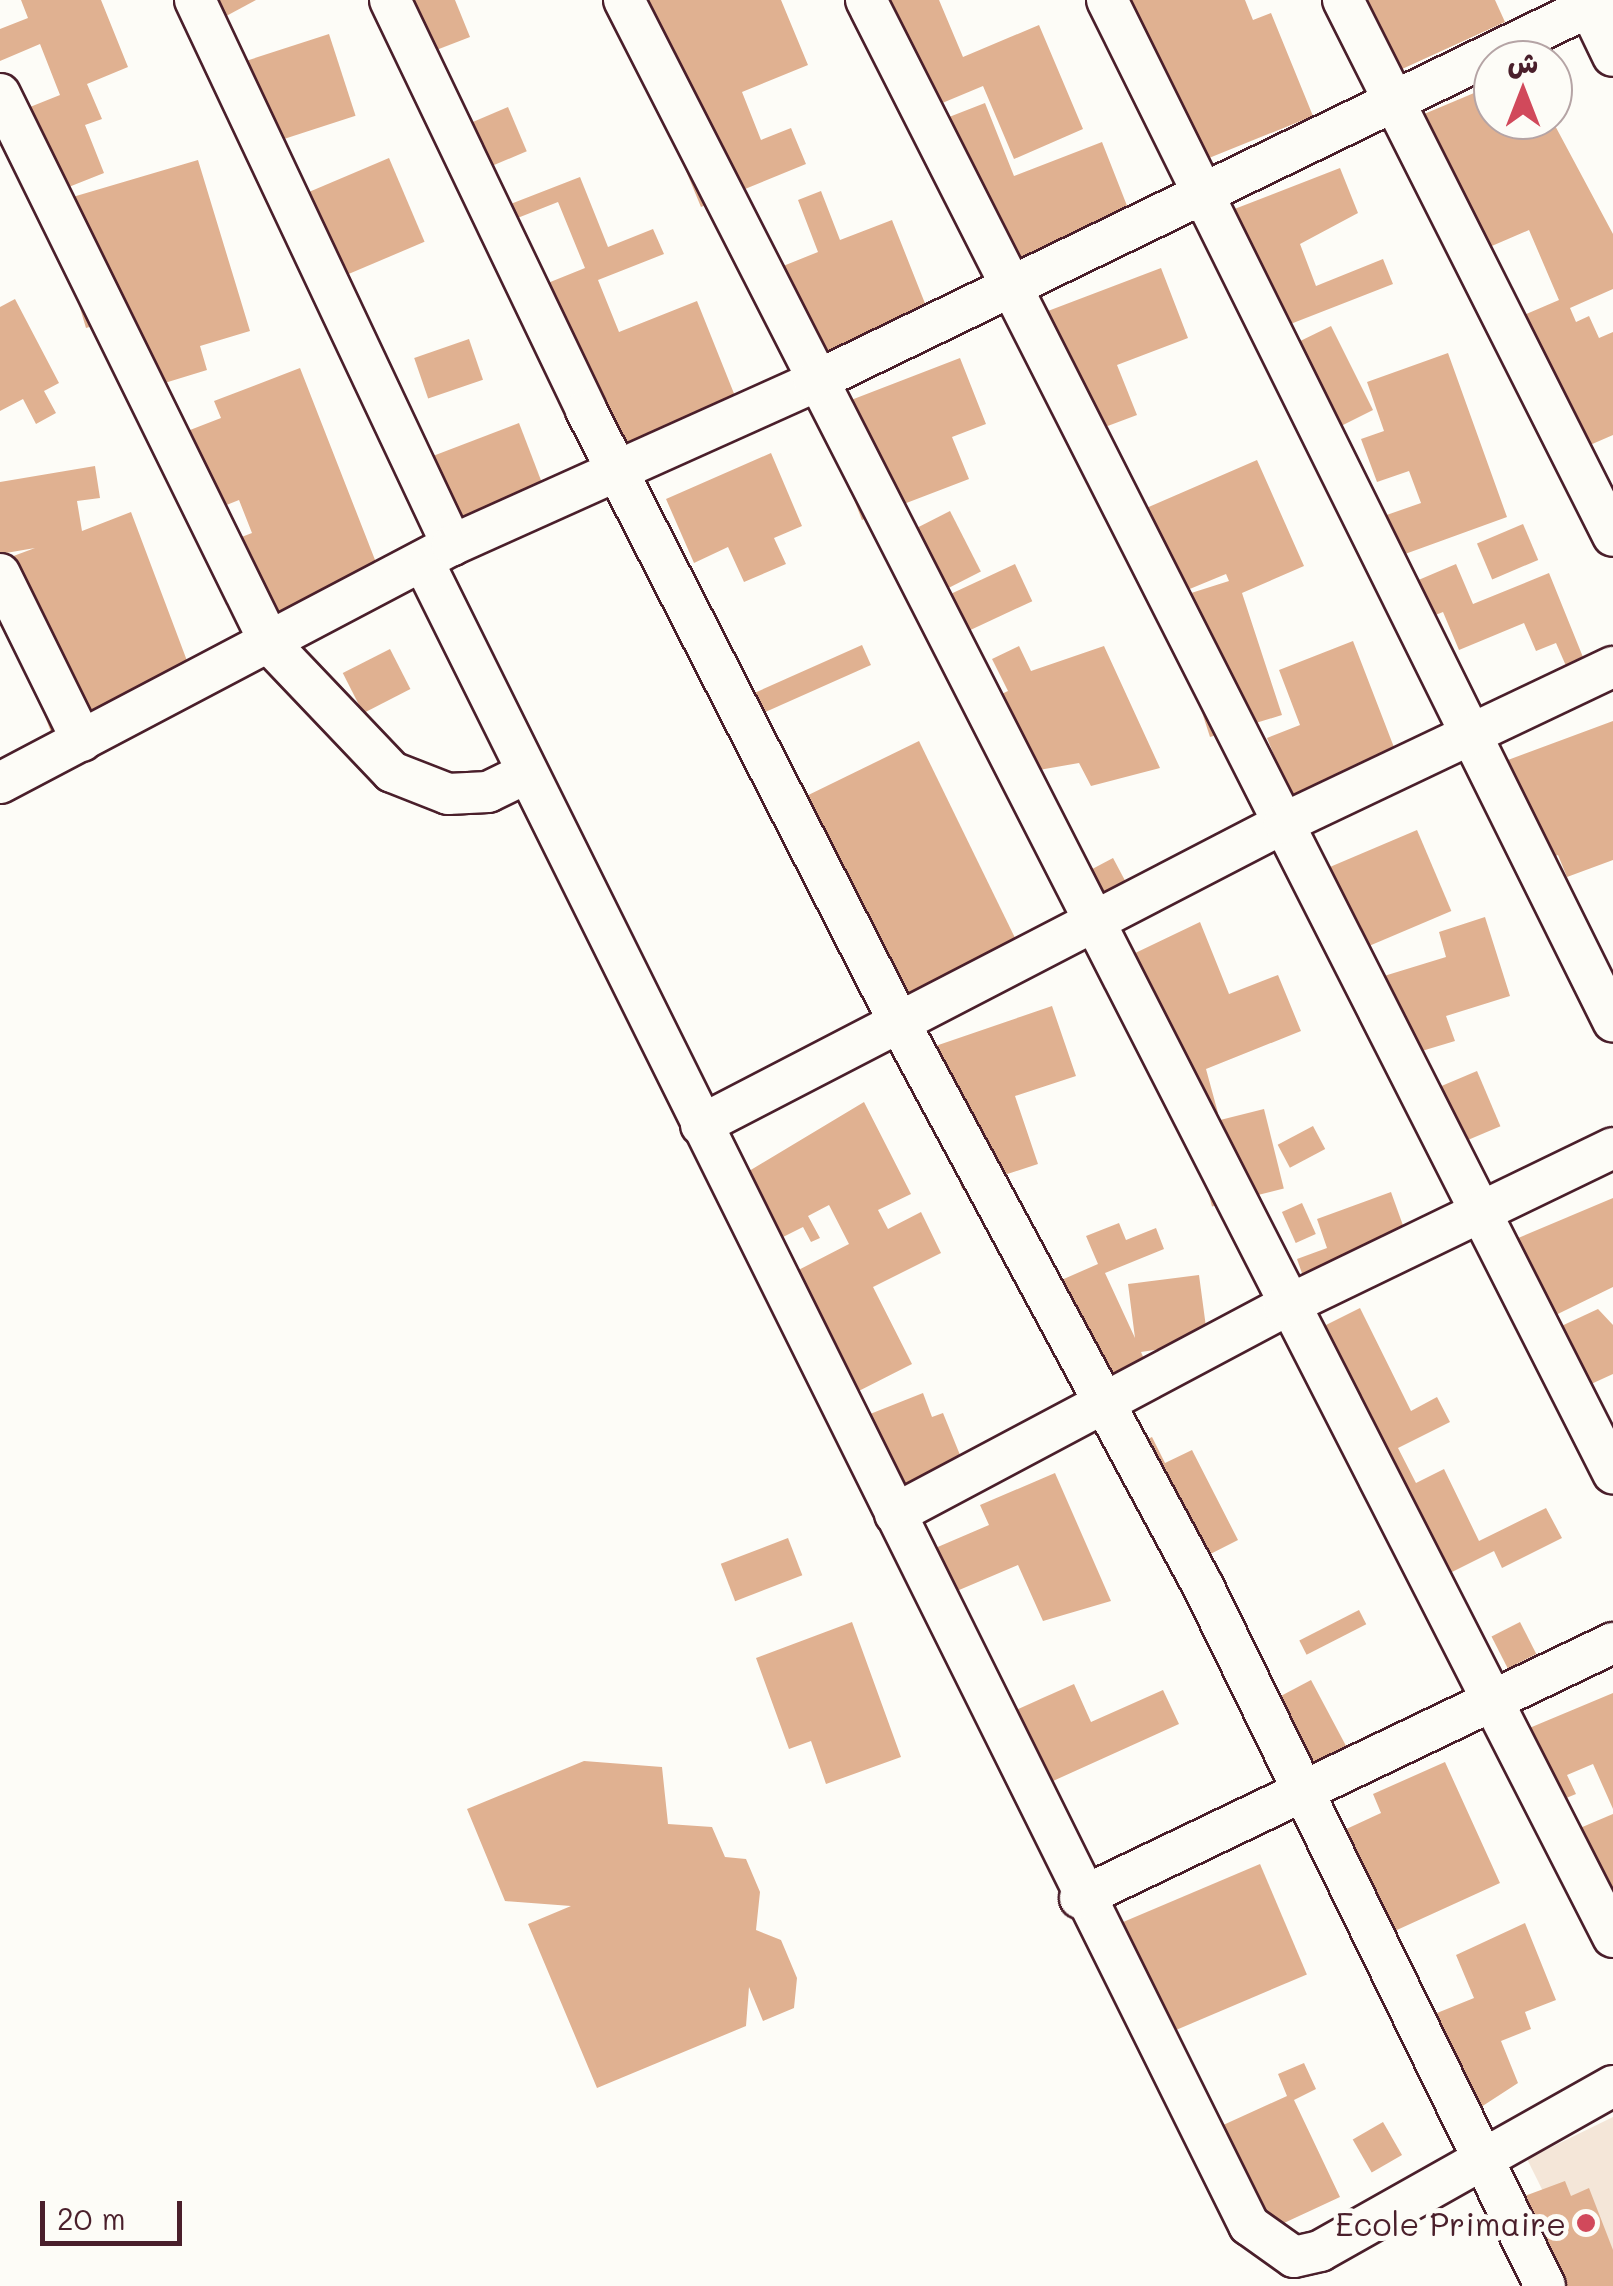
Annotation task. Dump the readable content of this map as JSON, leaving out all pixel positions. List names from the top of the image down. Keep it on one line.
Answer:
{"places":["Ecole Primaire"],"scale_bar":"20 m","north":"top"}
